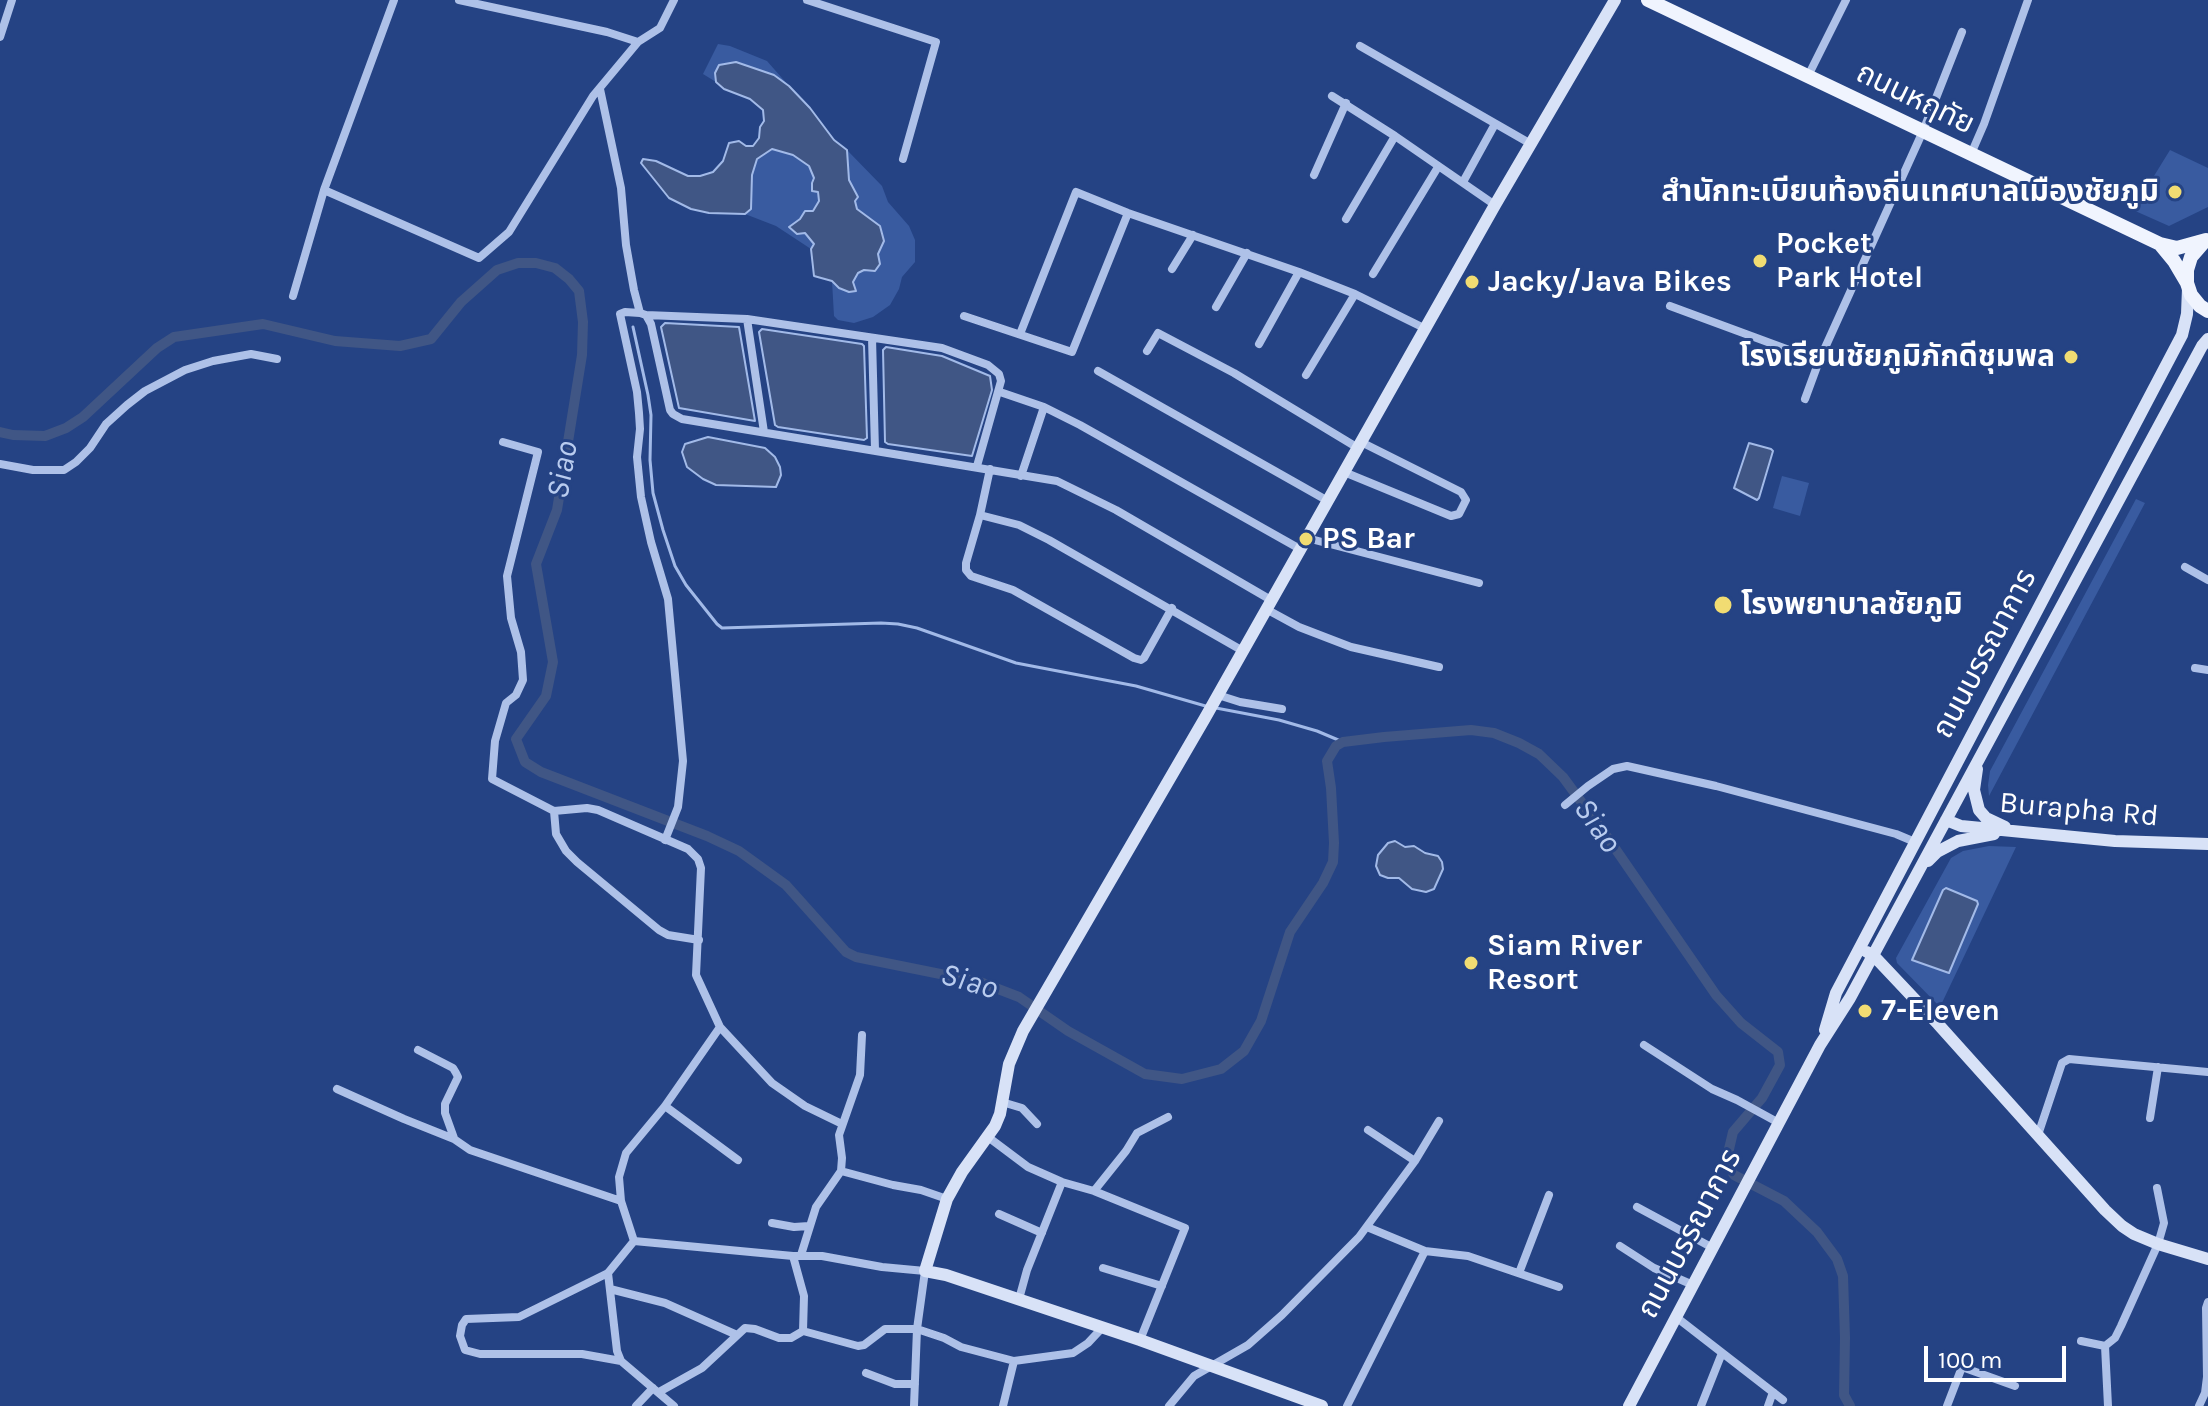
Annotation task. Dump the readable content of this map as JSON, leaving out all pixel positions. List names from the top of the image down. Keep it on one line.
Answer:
{"streets":{"main road":["ถนนหฤทัย"],"street":["ถนนบรรณาการ","Burapha Rd"]},"crossings":[["ถนนหฤทัย","ถนนบรรณาการ"],["ถนนบรรณาการ","Burapha Rd"]],"water":["Siao"],"places":["สำนักทะเบียนท้องถิ่นเทศบาลเมืองชัยภูมิ","Pocket Park Hotel","Jacky/Java Bikes","โรงเรียนชัยภูมิภักดีชุมพล","PS Bar","โรงพยาบาลชัยภูมิ","Siam River Resort","7-Eleven"],"scale_bar":"100 m"}
